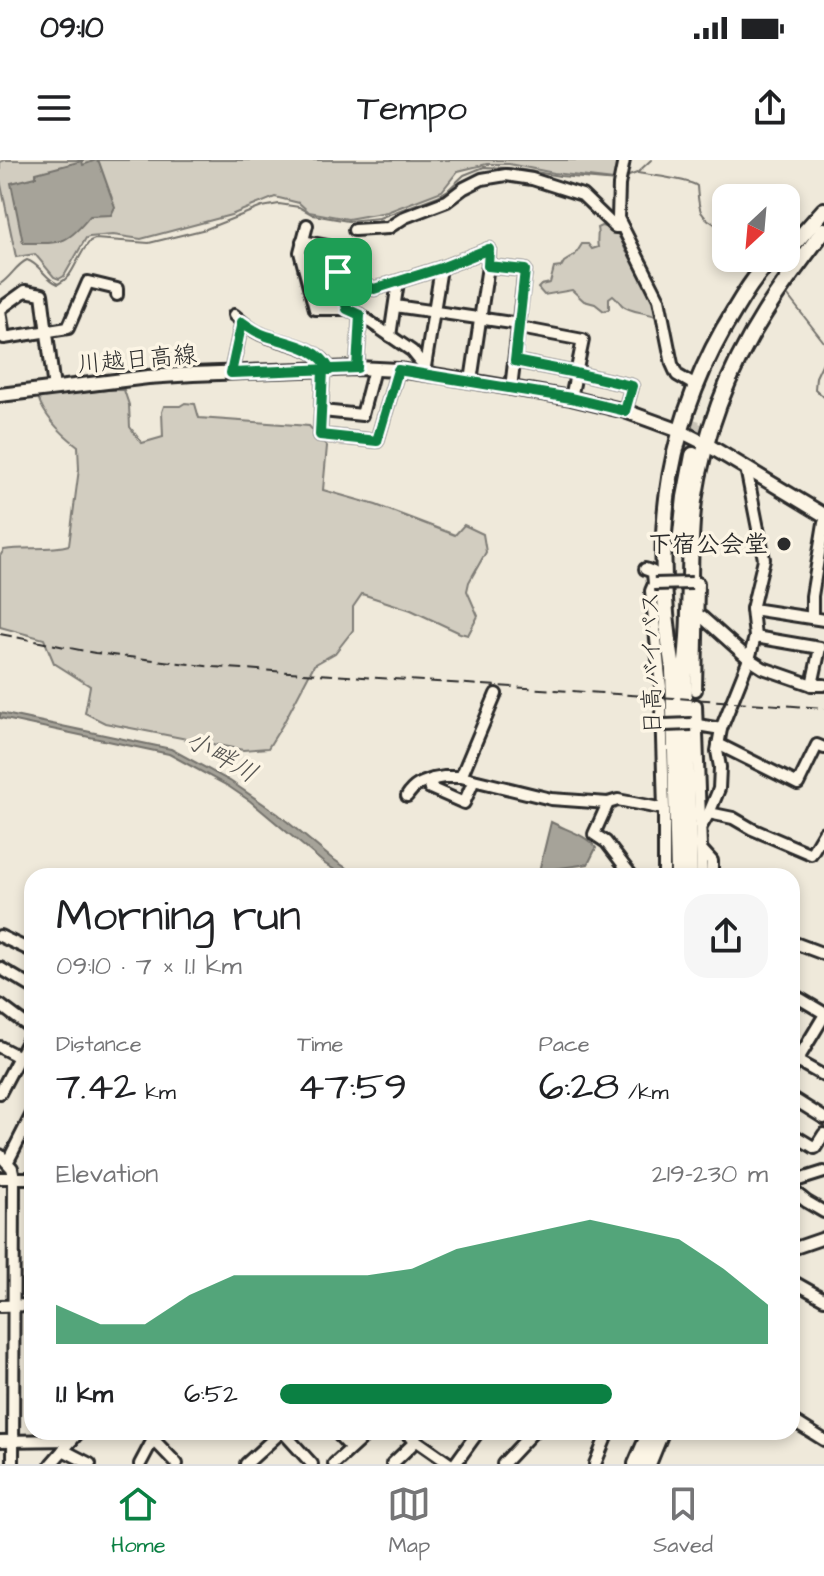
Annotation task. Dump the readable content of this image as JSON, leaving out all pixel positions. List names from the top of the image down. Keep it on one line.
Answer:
{"streets":{"highway":["日高バイパス"],"main road":["川越日高線"]},"water":["小畔川"],"places":["下宿公会堂"],"north":"bottom left","page":{"status":"09:10","header":"Tempo","heading":["Morning run","09:10 · 7 × 1.1 km"],"stats":[["Distance","7.42 km"],["Time","47:59"],["Pace","6:28 /km"]],"chart":["Elevation","219–230 m"],"list":[{"name":"1.1 km","note":"6:52"}],"tabs":["Home","Map","Saved"]}}
